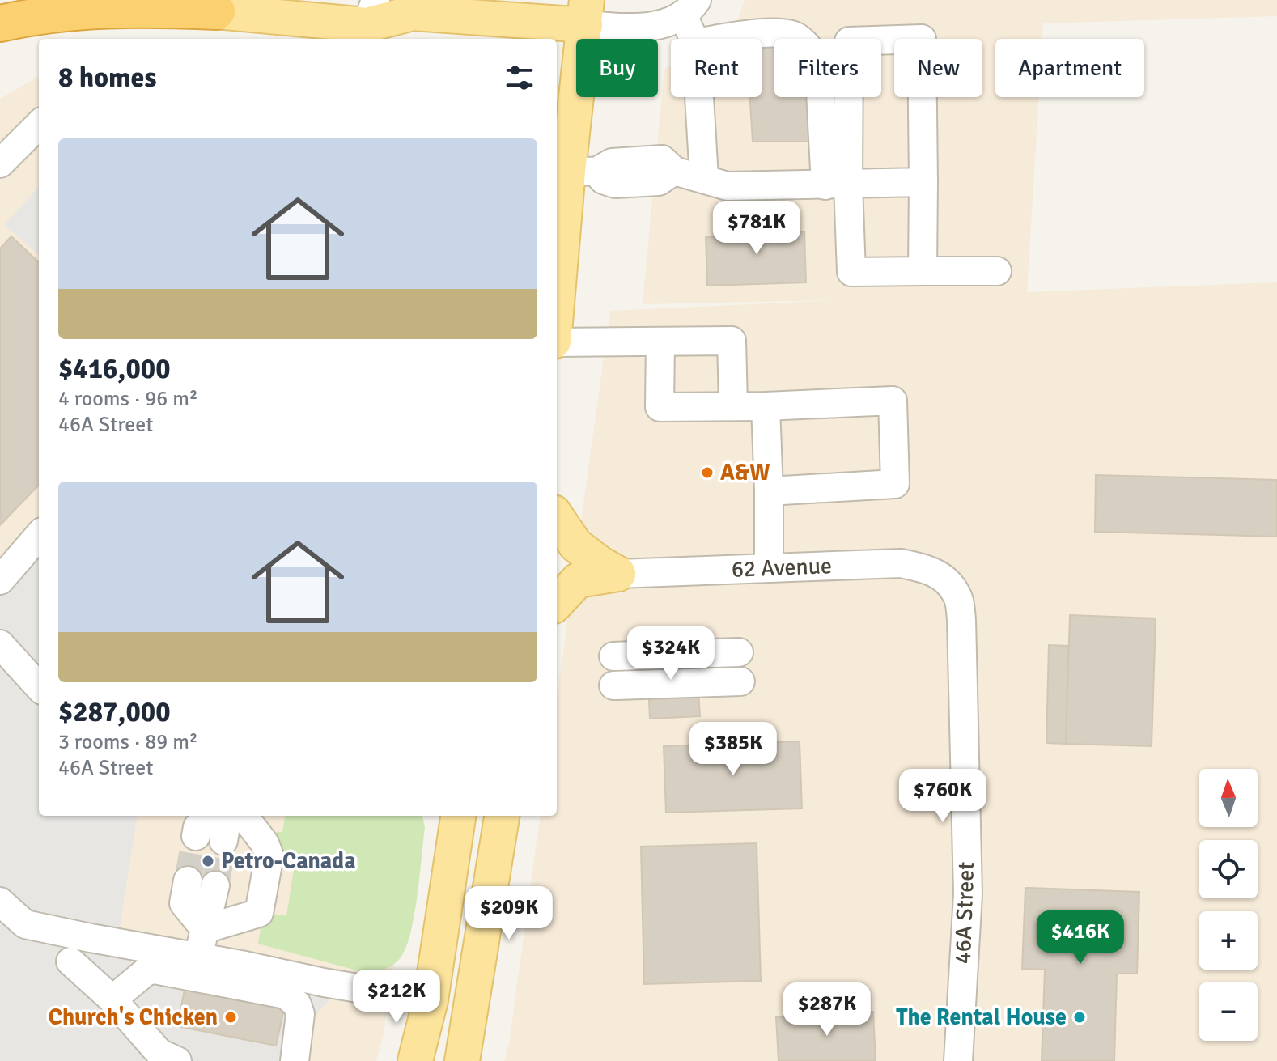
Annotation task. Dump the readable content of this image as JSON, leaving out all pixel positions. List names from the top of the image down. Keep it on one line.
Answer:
{"streets":{"street":["62 Avenue","46A Street"]},"crossings":[["62 Avenue","46A Street"]],"places":["A&W","Petro-Canada","Church's Chicken","The Rental House"],"north":"top","page":{"chip":["Buy","Rent","Filters","New","Apartment"],"heading":"8 homes","list":[{"name":"$416,000","note":"4 rooms · 96 m² · 46A Street"},{"name":"$287,000","note":"3 rooms · 89 m² · 46A Street"}],"price":["$781K","$324K","$385K","$760K","$209K","$416K","$212K","$287K"],"map_buttons":["+","−"]}}
